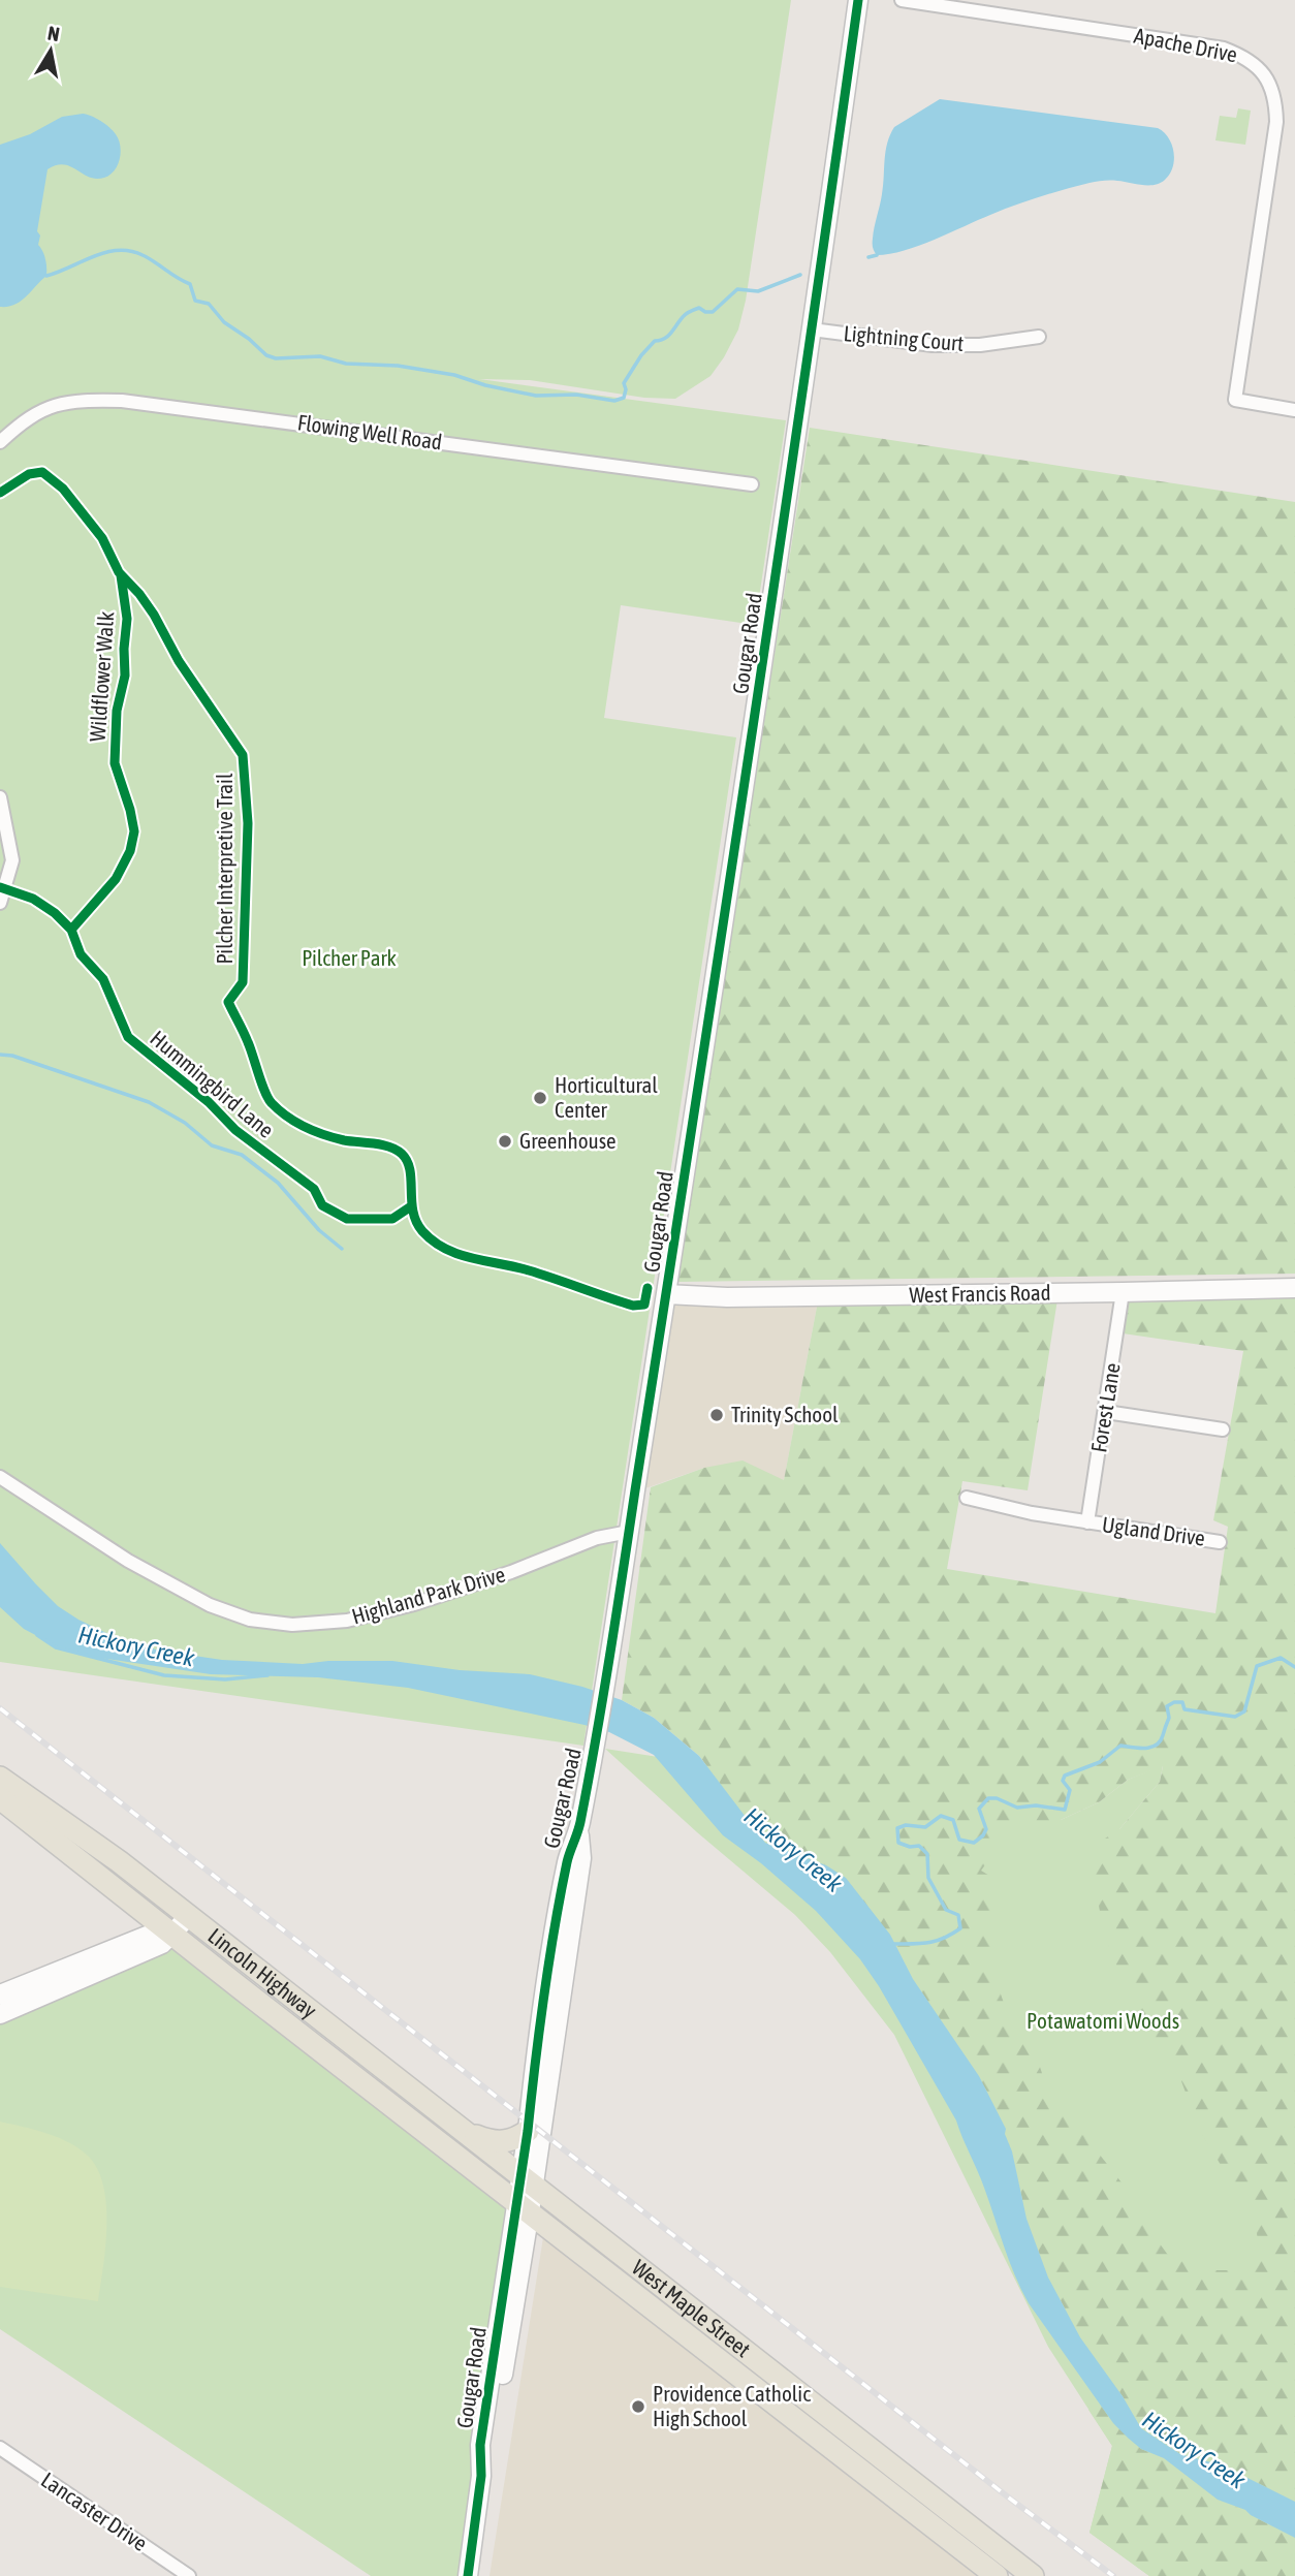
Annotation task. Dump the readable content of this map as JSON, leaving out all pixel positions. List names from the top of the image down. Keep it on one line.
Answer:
{"streets":{"main road":["Lincoln Highway","West Maple Street"],"street":["Apache Drive","Lightning Court","Flowing Well Road","Gougar Road","West Francis Road","Forest Lane","Ugland Drive","Highland Park Drive","Lancaster Drive"],"cycle path":["Wildflower Walk","Pilcher Interpretive Trail","Hummingbird Lane"]},"crossings":[["Lightning Court","Gougar Road"],["Gougar Road","West Francis Road"],["Gougar Road","Highland Park Drive"],["Gougar Road","Lincoln Highway"],["Gougar Road","West Maple Street"],["West Francis Road","Forest Lane"],["Forest Lane","Ugland Drive"],["Lincoln Highway","West Maple Street"]],"water":["Hickory Creek"],"parks":["Pilcher Park","Potawatomi Woods"],"places":["Horticultural Center","Greenhouse","Trinity School","Providence Catholic High School"],"north":"top"}
